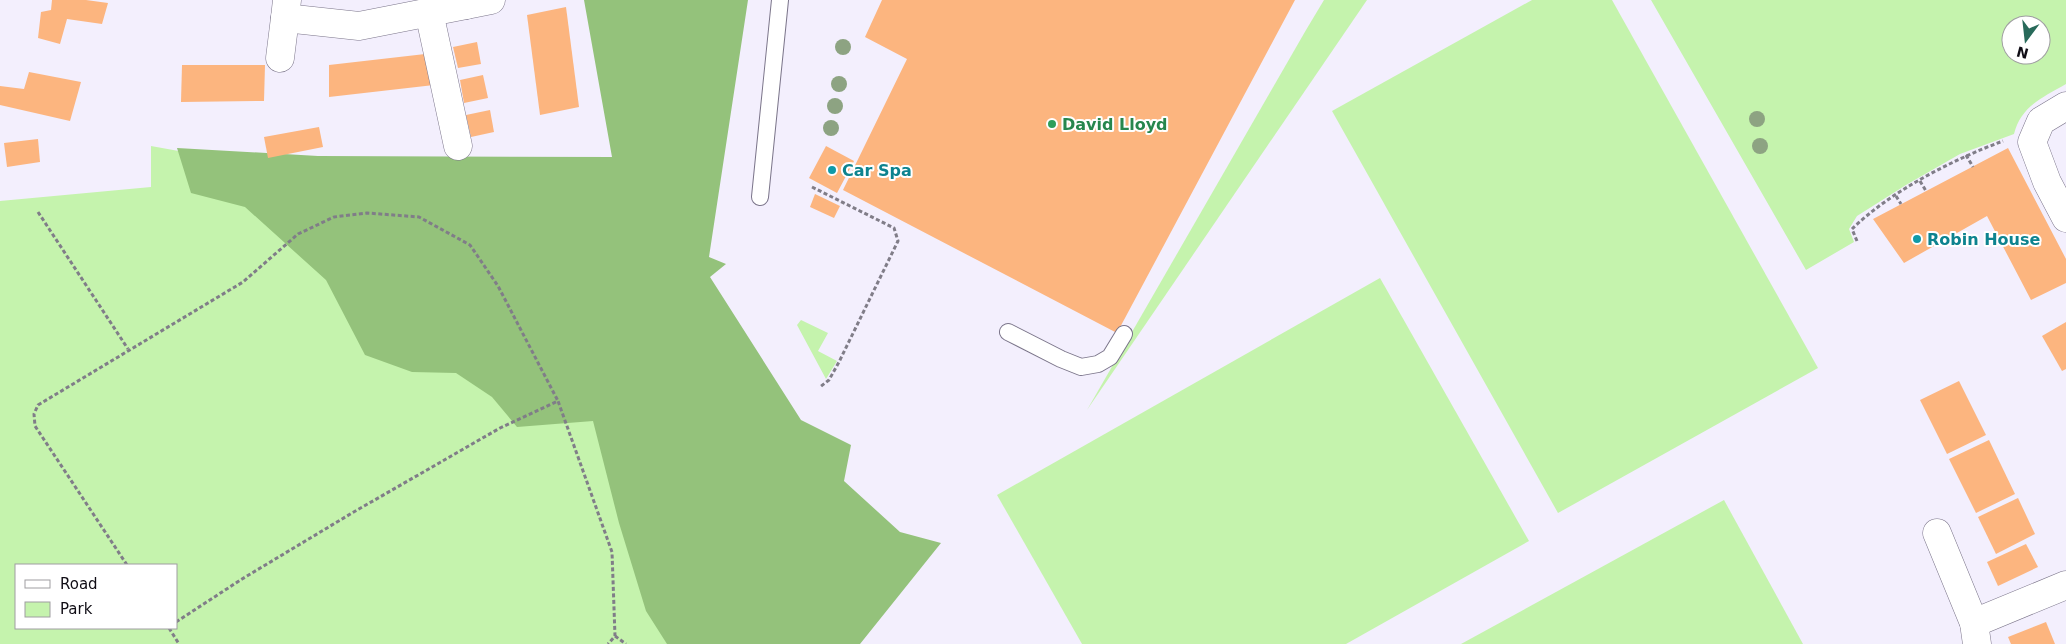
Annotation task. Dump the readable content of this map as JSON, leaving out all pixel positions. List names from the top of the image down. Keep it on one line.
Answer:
{"places":["David Lloyd","Car Spa","Robin House"],"legend":["Road","Park"],"north":"bottom"}
